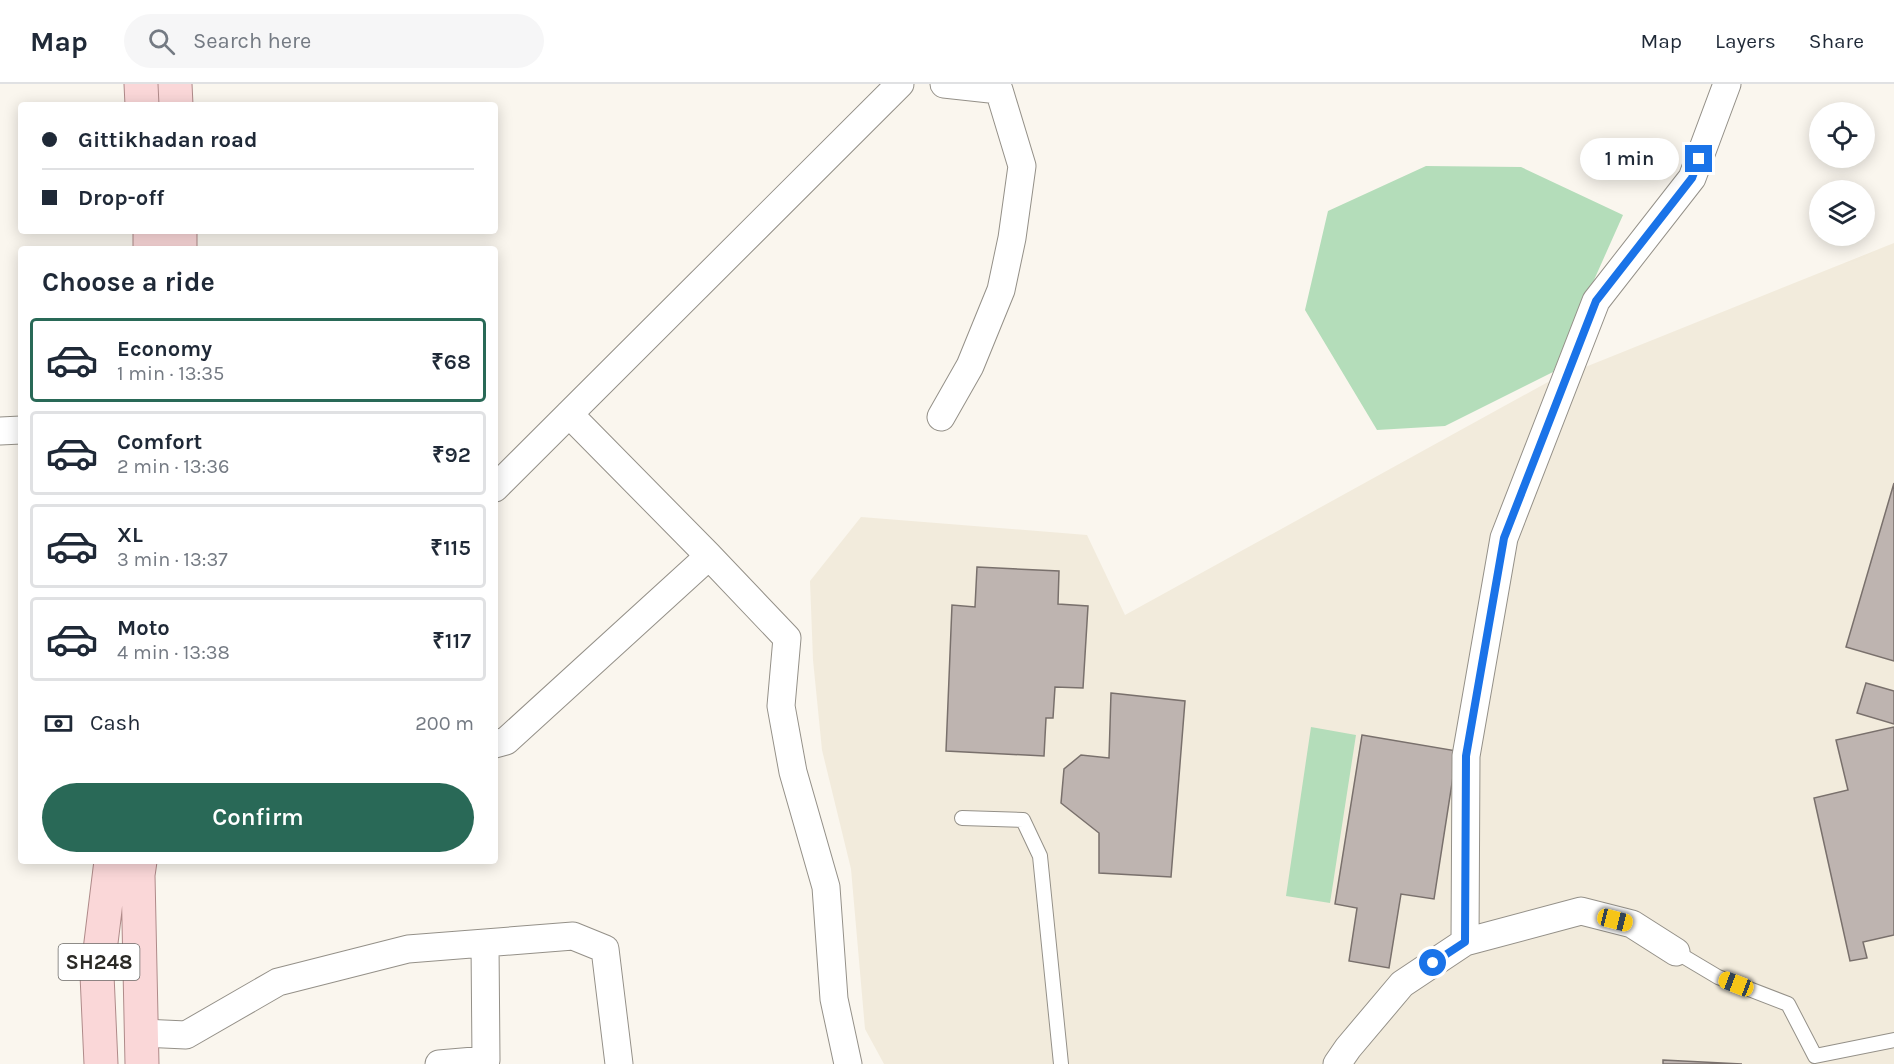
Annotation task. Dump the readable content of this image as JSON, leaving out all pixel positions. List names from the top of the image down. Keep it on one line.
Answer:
{"streets":{"main road":["SH248"]},"page":{"header":"Map","search":"Search here","nav":["Map","Layers","Share"],"banner":["Gittikhadan road","Drop-off"],"bubble":"1 min","heading":"Choose a ride","list":[{"name":"Economy","note":"1 min · 13:35","value":"₹68"},{"name":"Comfort","note":"2 min · 13:36","value":"₹92"},{"name":"XL","note":"3 min · 13:37","value":"₹115"},{"name":"Moto","note":"4 min · 13:38","value":"₹117"}],"pay":["Cash","200 m"],"buttons":"Confirm"}}
